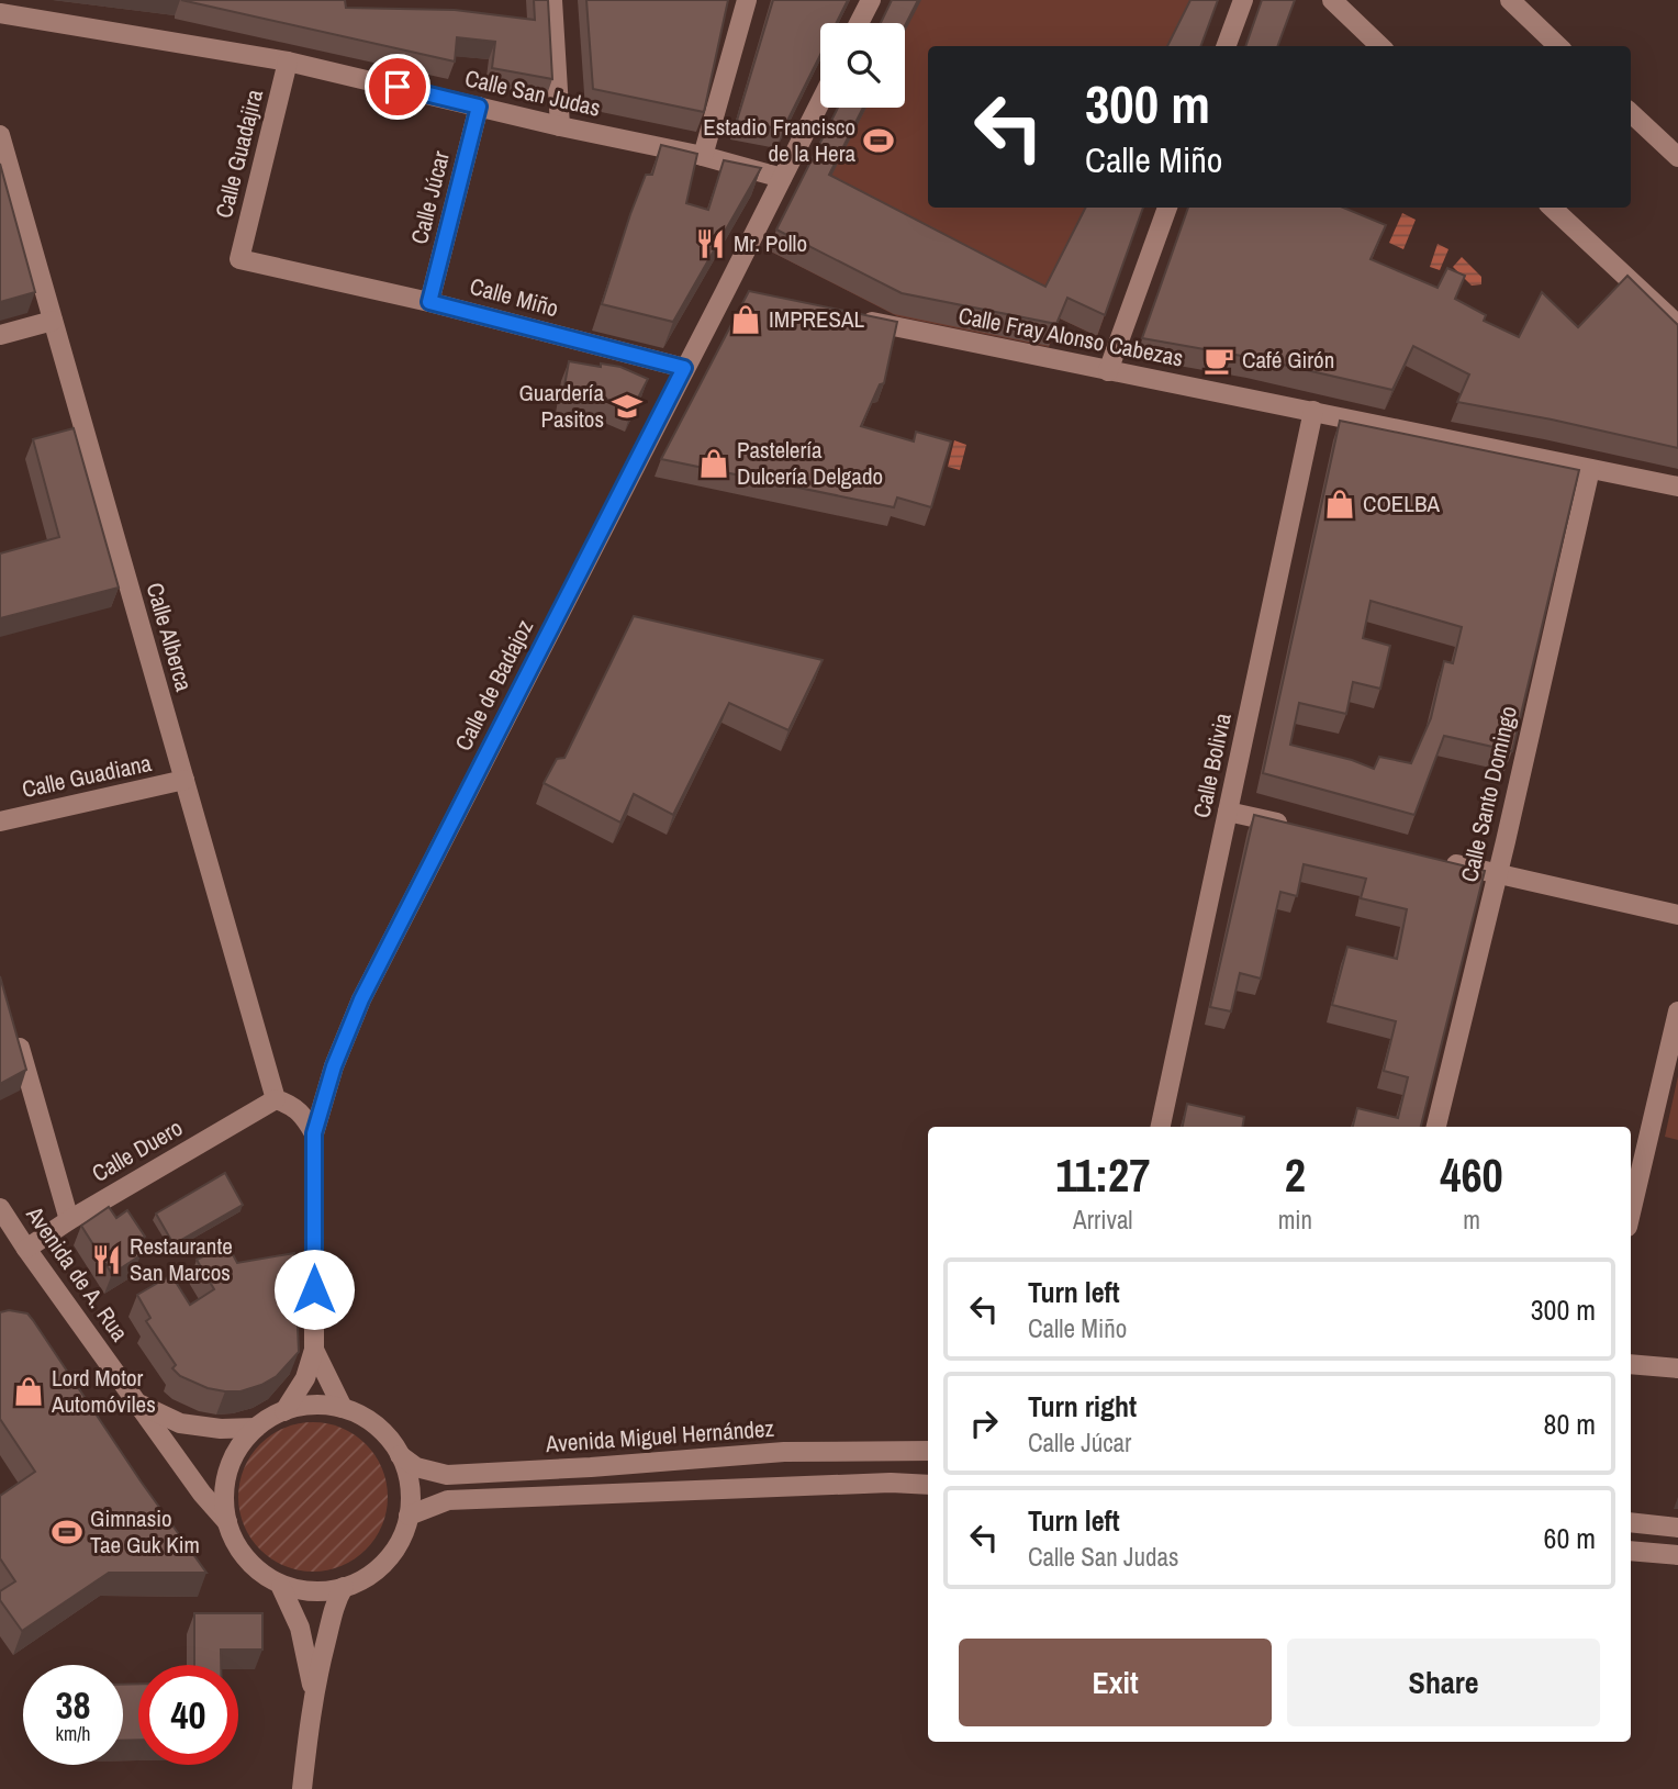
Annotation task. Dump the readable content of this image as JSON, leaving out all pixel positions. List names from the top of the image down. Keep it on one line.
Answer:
{"streets":{"street":["Calle San Judas","Calle Guadajira","Calle Júcar","Calle Miño","Calle Fray Alonso Cabezas","Calle Alberca","Calle de Badajoz","Calle Bolivia","Calle Guadiana","Calle Santo Domingo","Calle Duero","Avenida de A. Rua","Avenida Miguel Hernández"]},"crossings":[["Calle San Judas","Calle Guadajira"],["Calle San Judas","Calle Júcar"],["Calle San Judas","Calle de Badajoz"],["Calle Guadajira","Calle Miño"],["Calle Júcar","Calle Miño"],["Calle Miño","Calle de Badajoz"],["Calle Fray Alonso Cabezas","Calle Bolivia"],["Calle Fray Alonso Cabezas","Calle Santo Domingo"],["Calle Alberca","Calle Guadiana"],["Calle Alberca","Calle Duero"],["Calle de Badajoz","Avenida de A. Rua"],["Calle de Badajoz","Avenida Miguel Hernández"],["Calle Duero","Avenida de A. Rua"],["Avenida de A. Rua","Avenida Miguel Hernández"]],"places":{"sports":["Estadio Francisco de la Hera","Gimnasio Tae Guk Kim"],"restaurant":["Mr. Pollo","Restaurante San Marcos"],"shop":["IMPRESAL","Pastelería Dulcería Delgado","COELBA","Lord Motor Automóviles"],"cafe":["Café Girón"],"school or university":["Guardería Pasitos"]},"page":{"turn":["300 m","Calle Miño"],"eta":["11:27","Arrival","2","min","460","m"],"list":[{"name":"Turn left","note":"Calle Miño","value":"300 m"},{"name":"Turn right","note":"Calle Júcar","value":"80 m"},{"name":"Turn left","note":"Calle San Judas","value":"60 m"}],"buttons":["Exit","Share"],"speed":"38 km/h","limit":"40"}}
